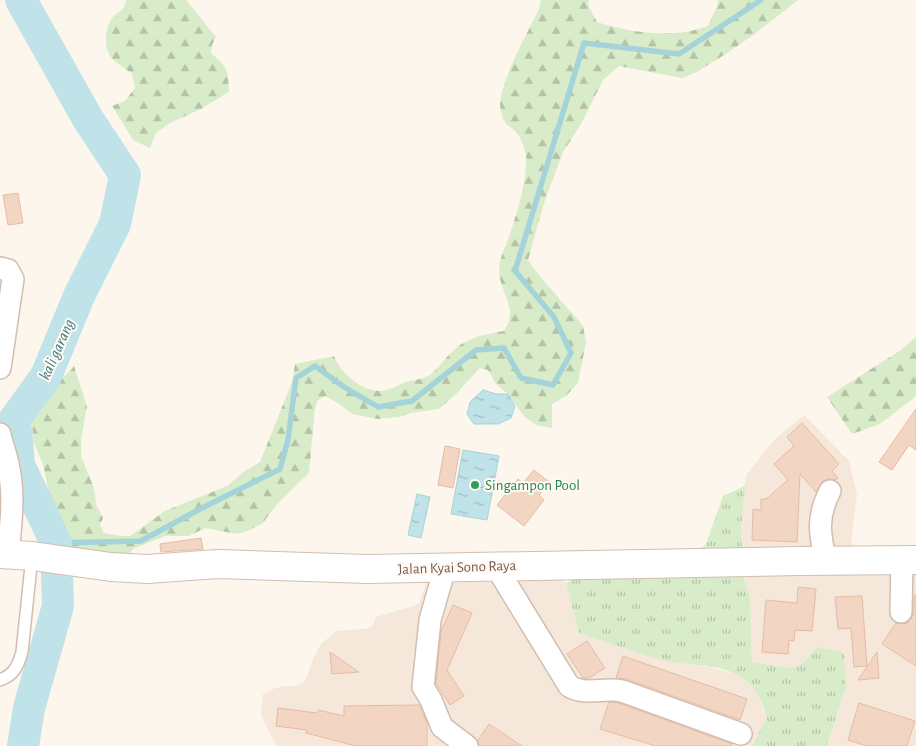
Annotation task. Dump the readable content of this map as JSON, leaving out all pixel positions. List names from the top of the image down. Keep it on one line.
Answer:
{"streets":{"street":["Jalan Kyai Sono Raya"]},"water":["kali garang"],"places":["Singampon Pool"]}
